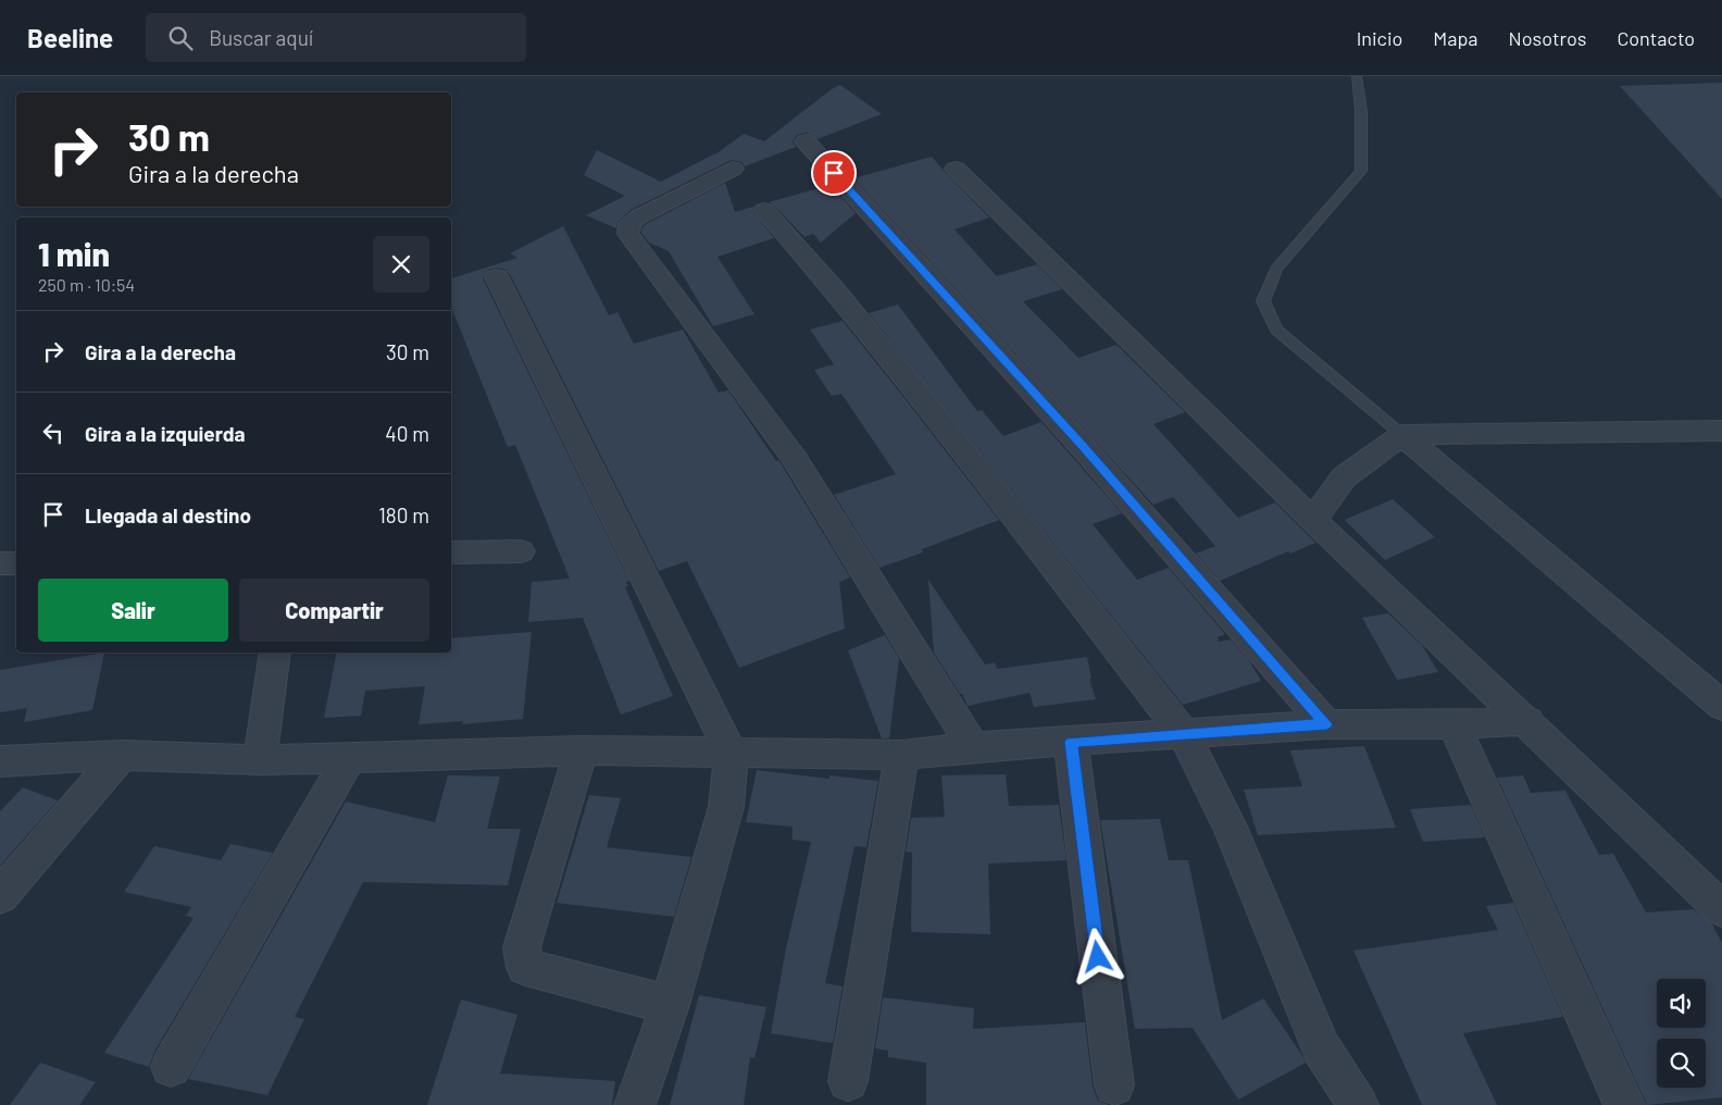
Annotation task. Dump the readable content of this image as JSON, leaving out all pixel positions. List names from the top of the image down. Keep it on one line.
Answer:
{"page":{"header":"Beeline","search":"Buscar aquí","nav":["Inicio","Mapa","Nosotros","Contacto"],"turn":["30 m","Gira a la derecha"],"heading":["1 min","250 m · 10:54"],"list":[{"name":"Gira a la derecha","value":"30 m"},{"name":"Gira a la izquierda","value":"40 m"},{"name":"Llegada al destino","value":"180 m"}],"buttons":["Salir","Compartir"]}}
